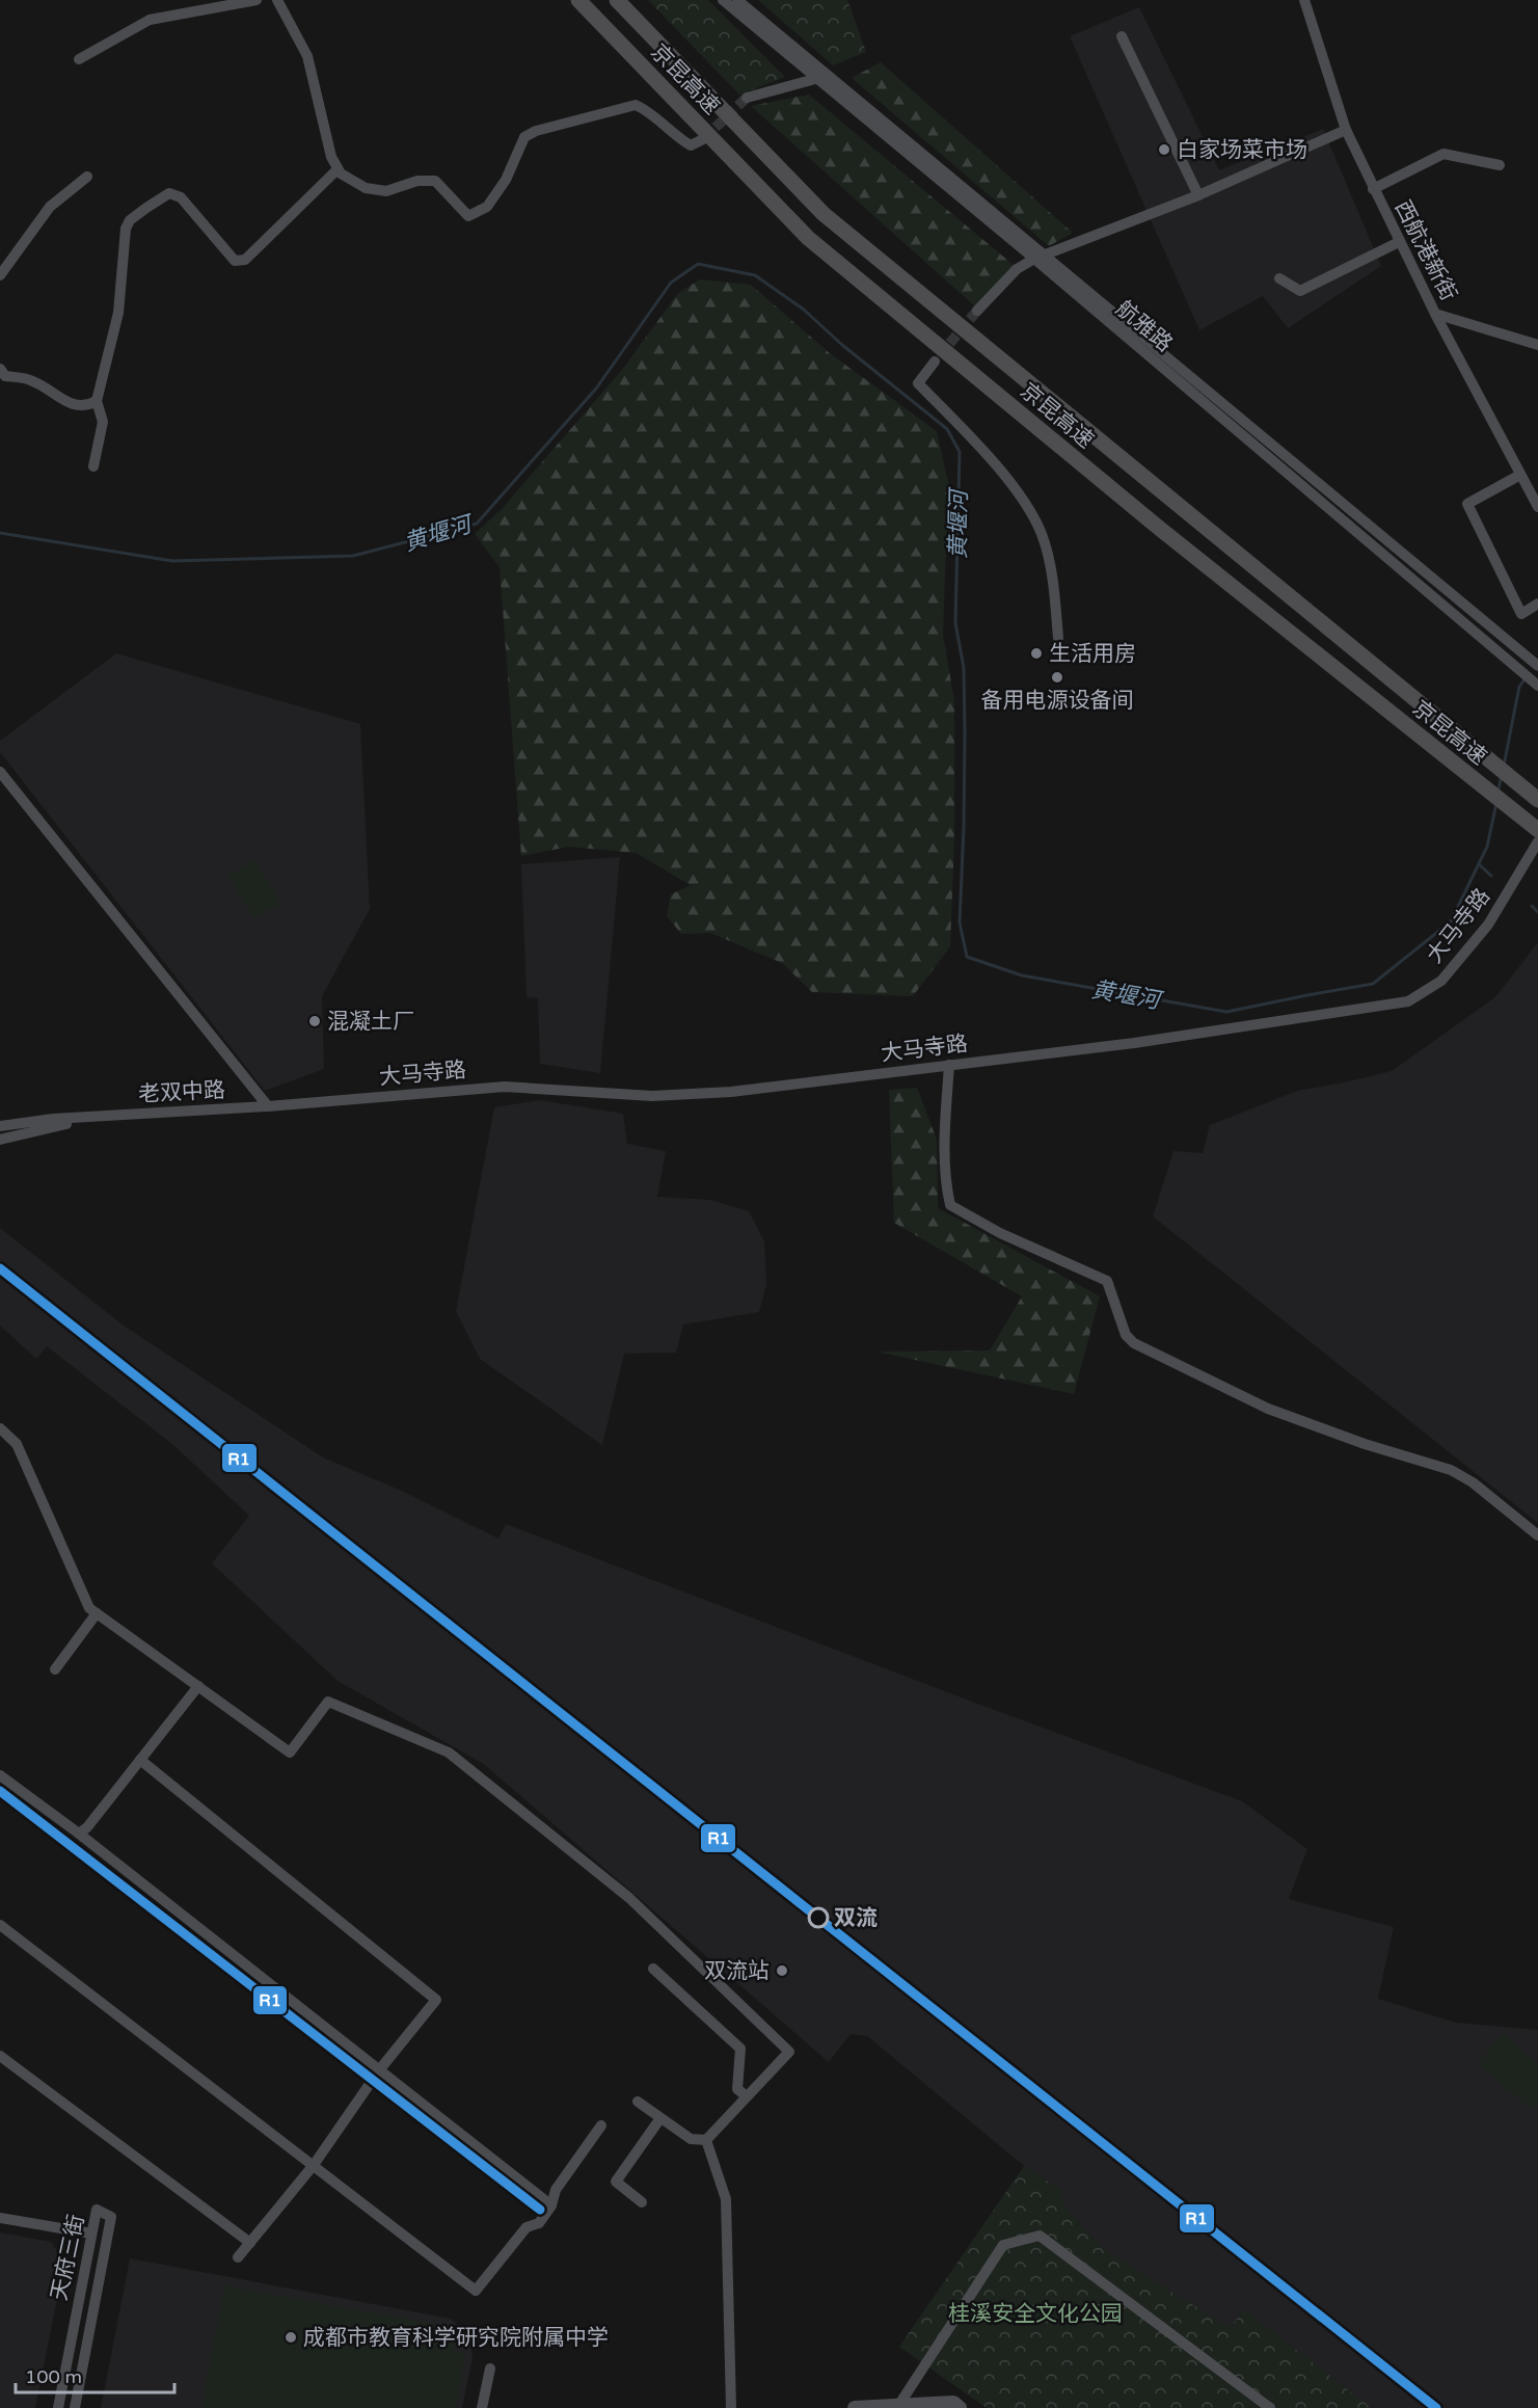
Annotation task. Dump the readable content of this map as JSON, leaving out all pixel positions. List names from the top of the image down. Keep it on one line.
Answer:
{"streets":{"highway":["京昆高速"],"street":["西航港新街","航雅路","大马寺路","老双中路","天府三街"]},"crossings":[["大马寺路","老双中路"]],"water":["黄堰河"],"parks":["桂溪安全文化公园"],"places":["白家场菜市场","生活用房","备用电源设备间","混凝土厂","双流","双流站","成都市教育科学研究院附属中学"],"lines":["transit line R1"],"scale_bar":"100 m"}
